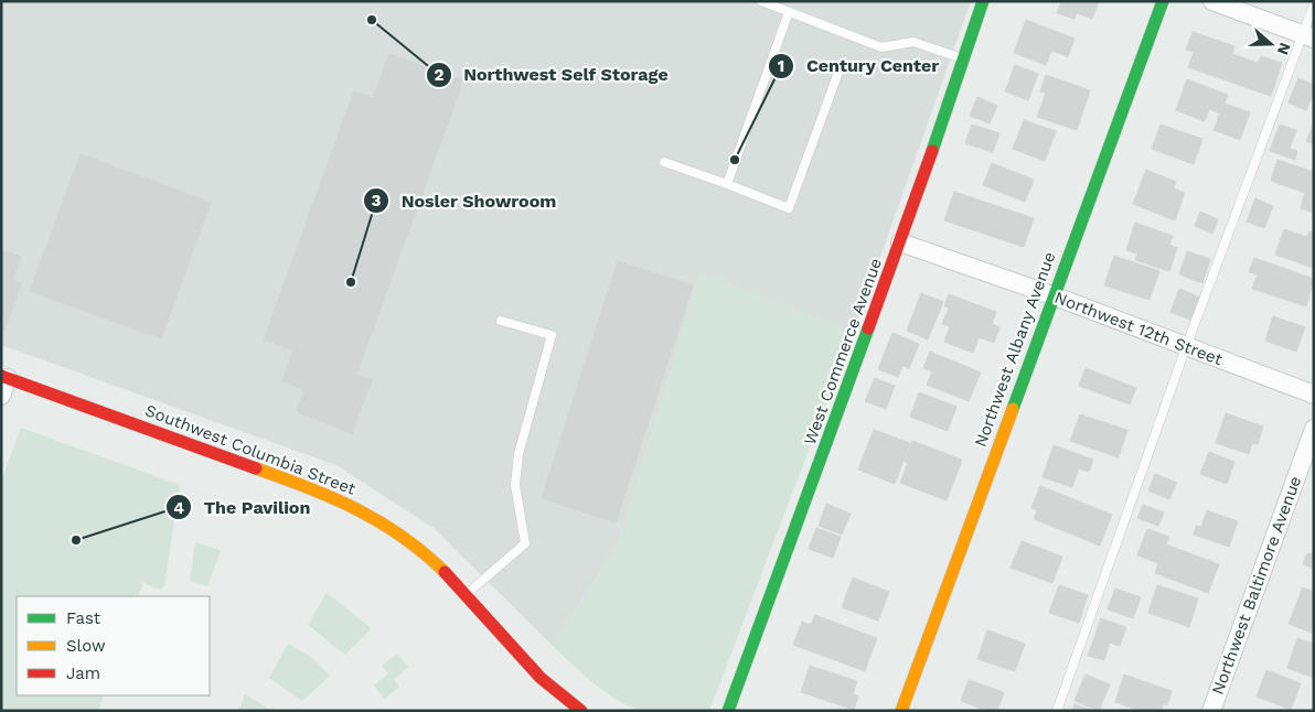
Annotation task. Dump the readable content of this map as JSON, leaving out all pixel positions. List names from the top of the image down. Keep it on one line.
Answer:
{"streets":{"street":["Northwest 12th Street","Northwest Albany Avenue","West Commerce Avenue","Southwest Columbia Street","Northwest Baltimore Avenue"]},"crossings":[["Northwest 12th Street","Northwest Albany Avenue"],["Northwest 12th Street","West Commerce Avenue"]],"places":["Northwest Self Storage","Century Center","Nosler Showroom","The Pavilion"],"legend":["Fast","Slow","Jam"],"north":"right"}
